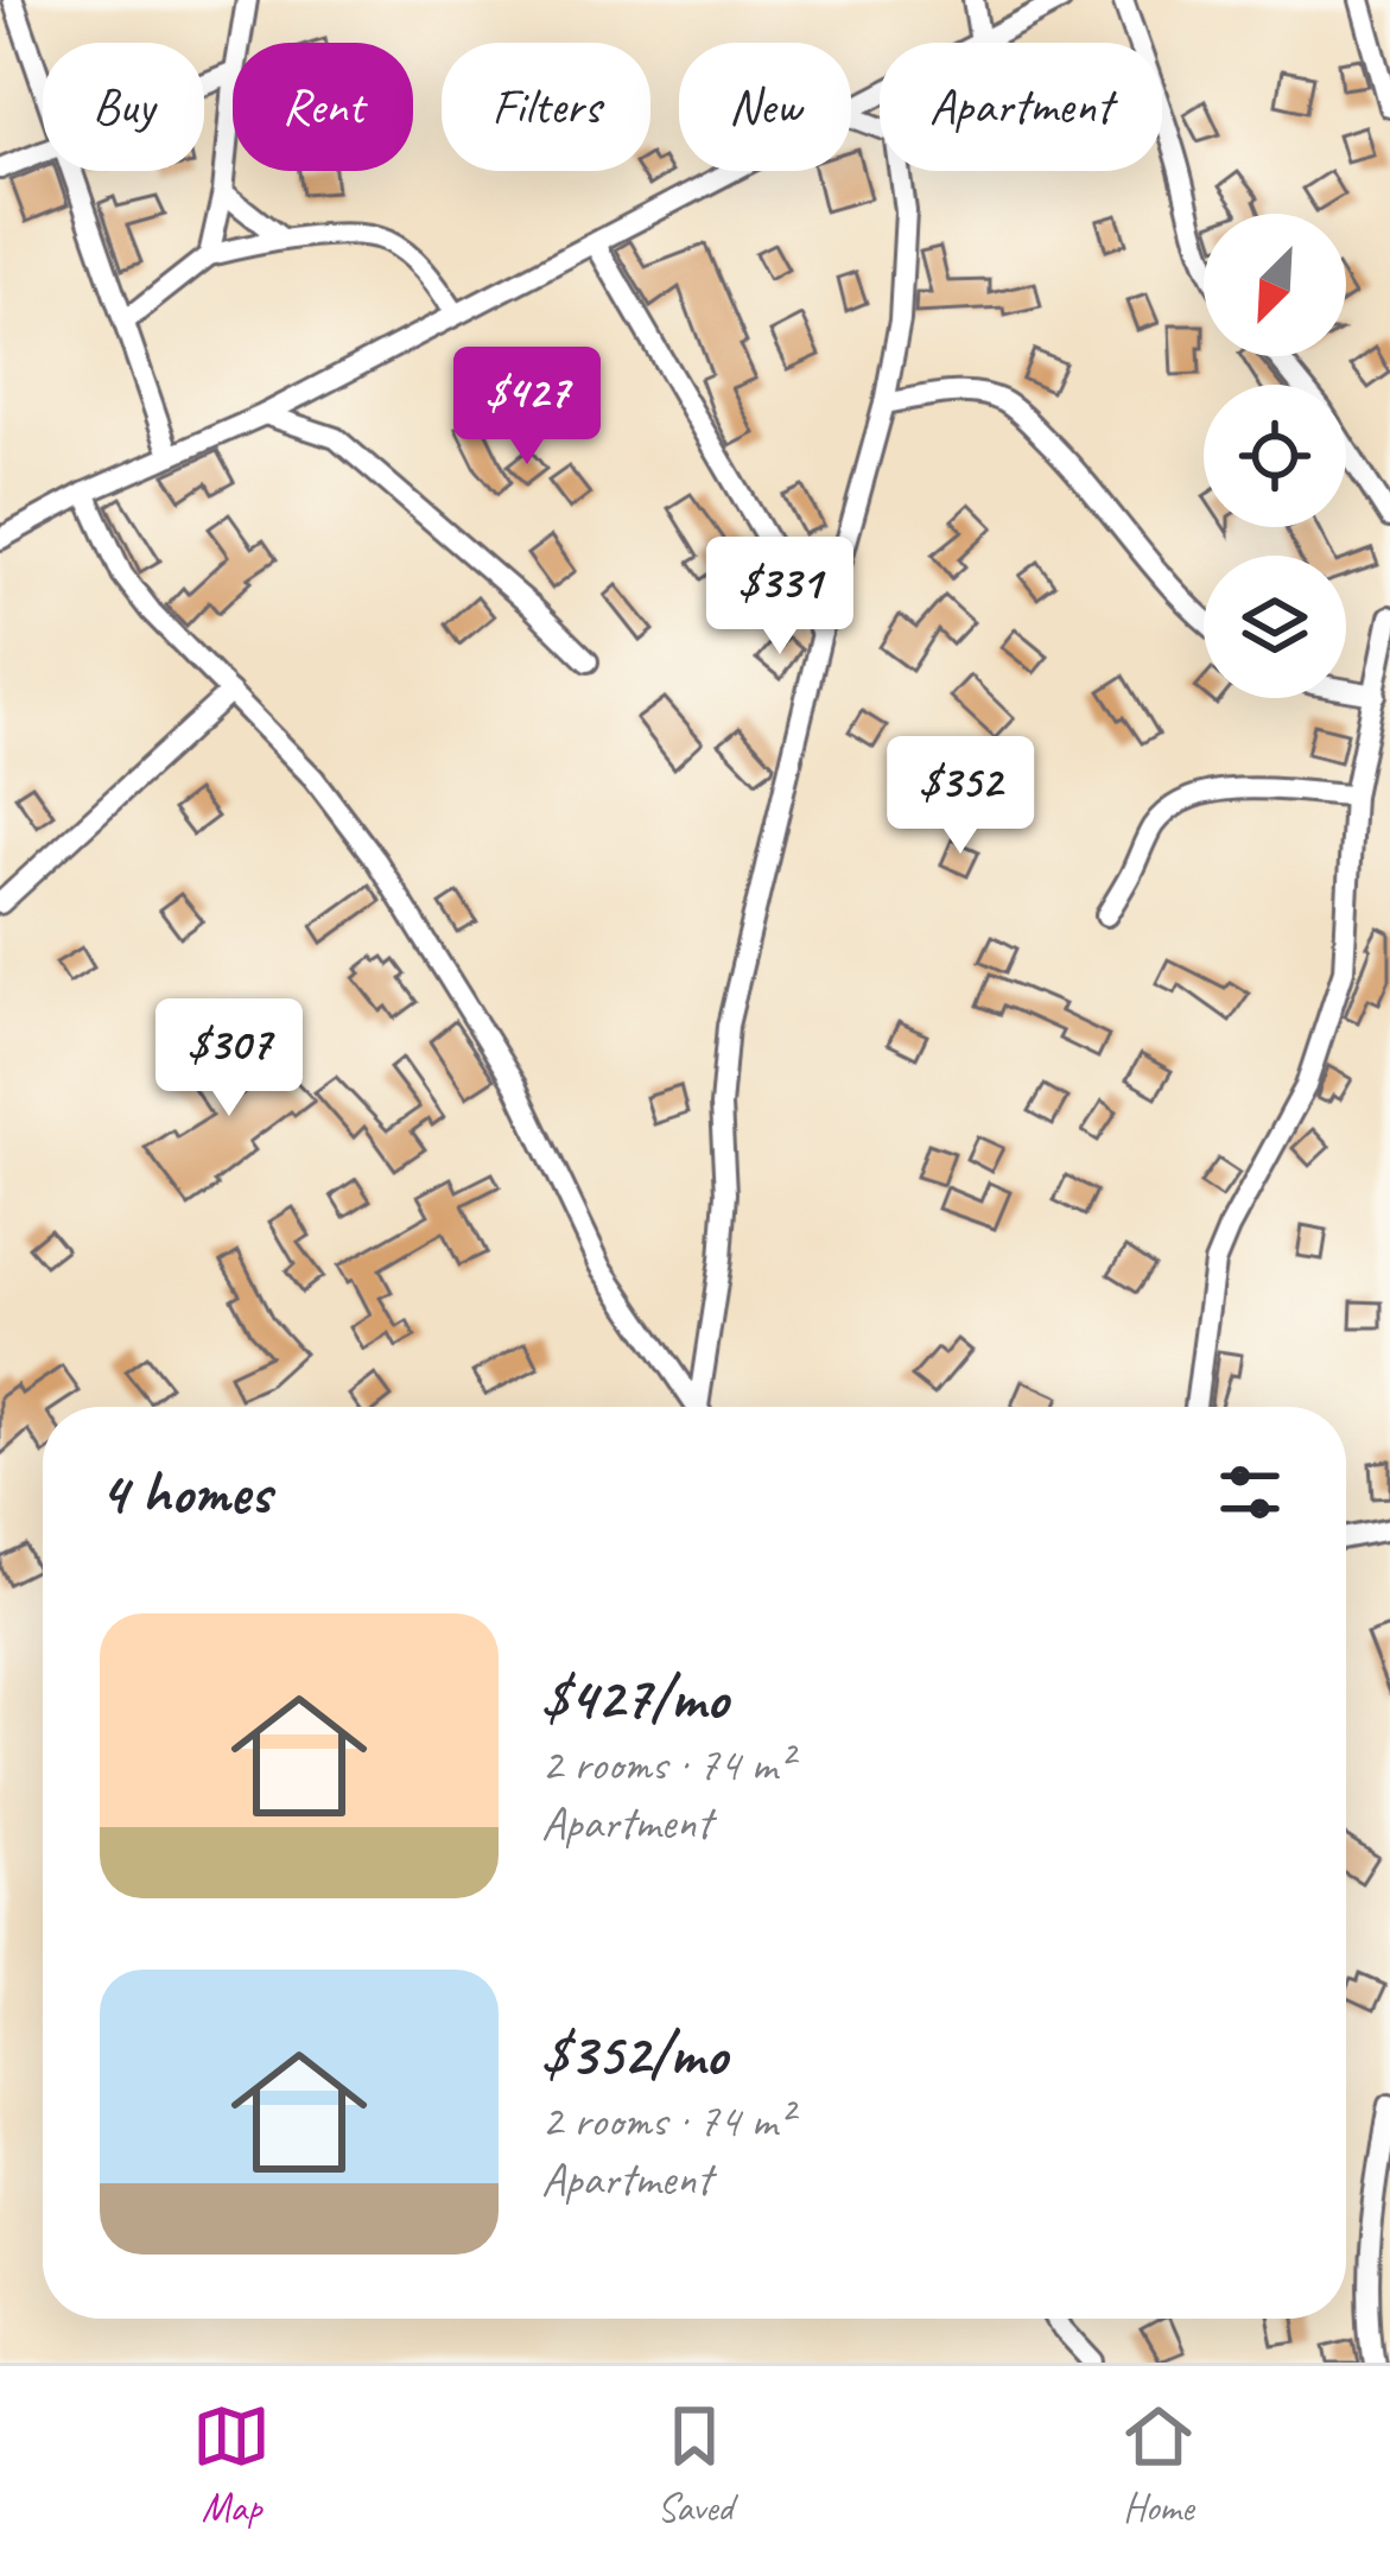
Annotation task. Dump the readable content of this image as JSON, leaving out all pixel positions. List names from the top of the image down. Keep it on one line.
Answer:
{"north":"bottom left","page":{"chip":["Buy","Rent","Filters","New","Apartment"],"price":["$427","$331","$352","$307"],"heading":"4 homes","list":[{"name":"$427/mo","note":"2 rooms · 74 m² · Apartment"},{"name":"$352/mo","note":"2 rooms · 74 m² · Apartment"}],"tabs":["Map","Saved","Home"]}}
